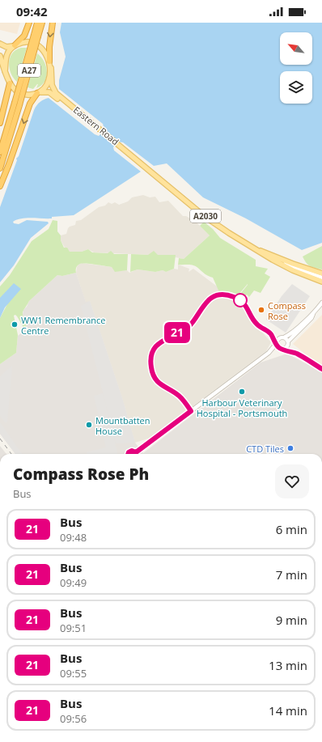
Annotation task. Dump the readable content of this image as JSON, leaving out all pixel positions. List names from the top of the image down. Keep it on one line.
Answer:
{"streets":{"highway":["A27"],"main road":["Eastern Road","A2030"]},"places":["Compass Rose","WW1 Remembrance Centre","Harbour Veterinary Hospital - Portsmouth","Mountbatten House","CTD Tiles"],"lines":["bus line 21"],"north":"top left","page":{"status":"09:42","on_map":"21","heading":["Compass Rose Ph","Bus"],"list":[{"mark":"21","name":"Bus","note":"09:48","value":"6 min"},{"mark":"21","name":"Bus","note":"09:49","value":"7 min"},{"mark":"21","name":"Bus","note":"09:51","value":"9 min"},{"mark":"21","name":"Bus","note":"09:55","value":"13 min"},{"mark":"21","name":"Bus","note":"09:56","value":"14 min"}]}}
